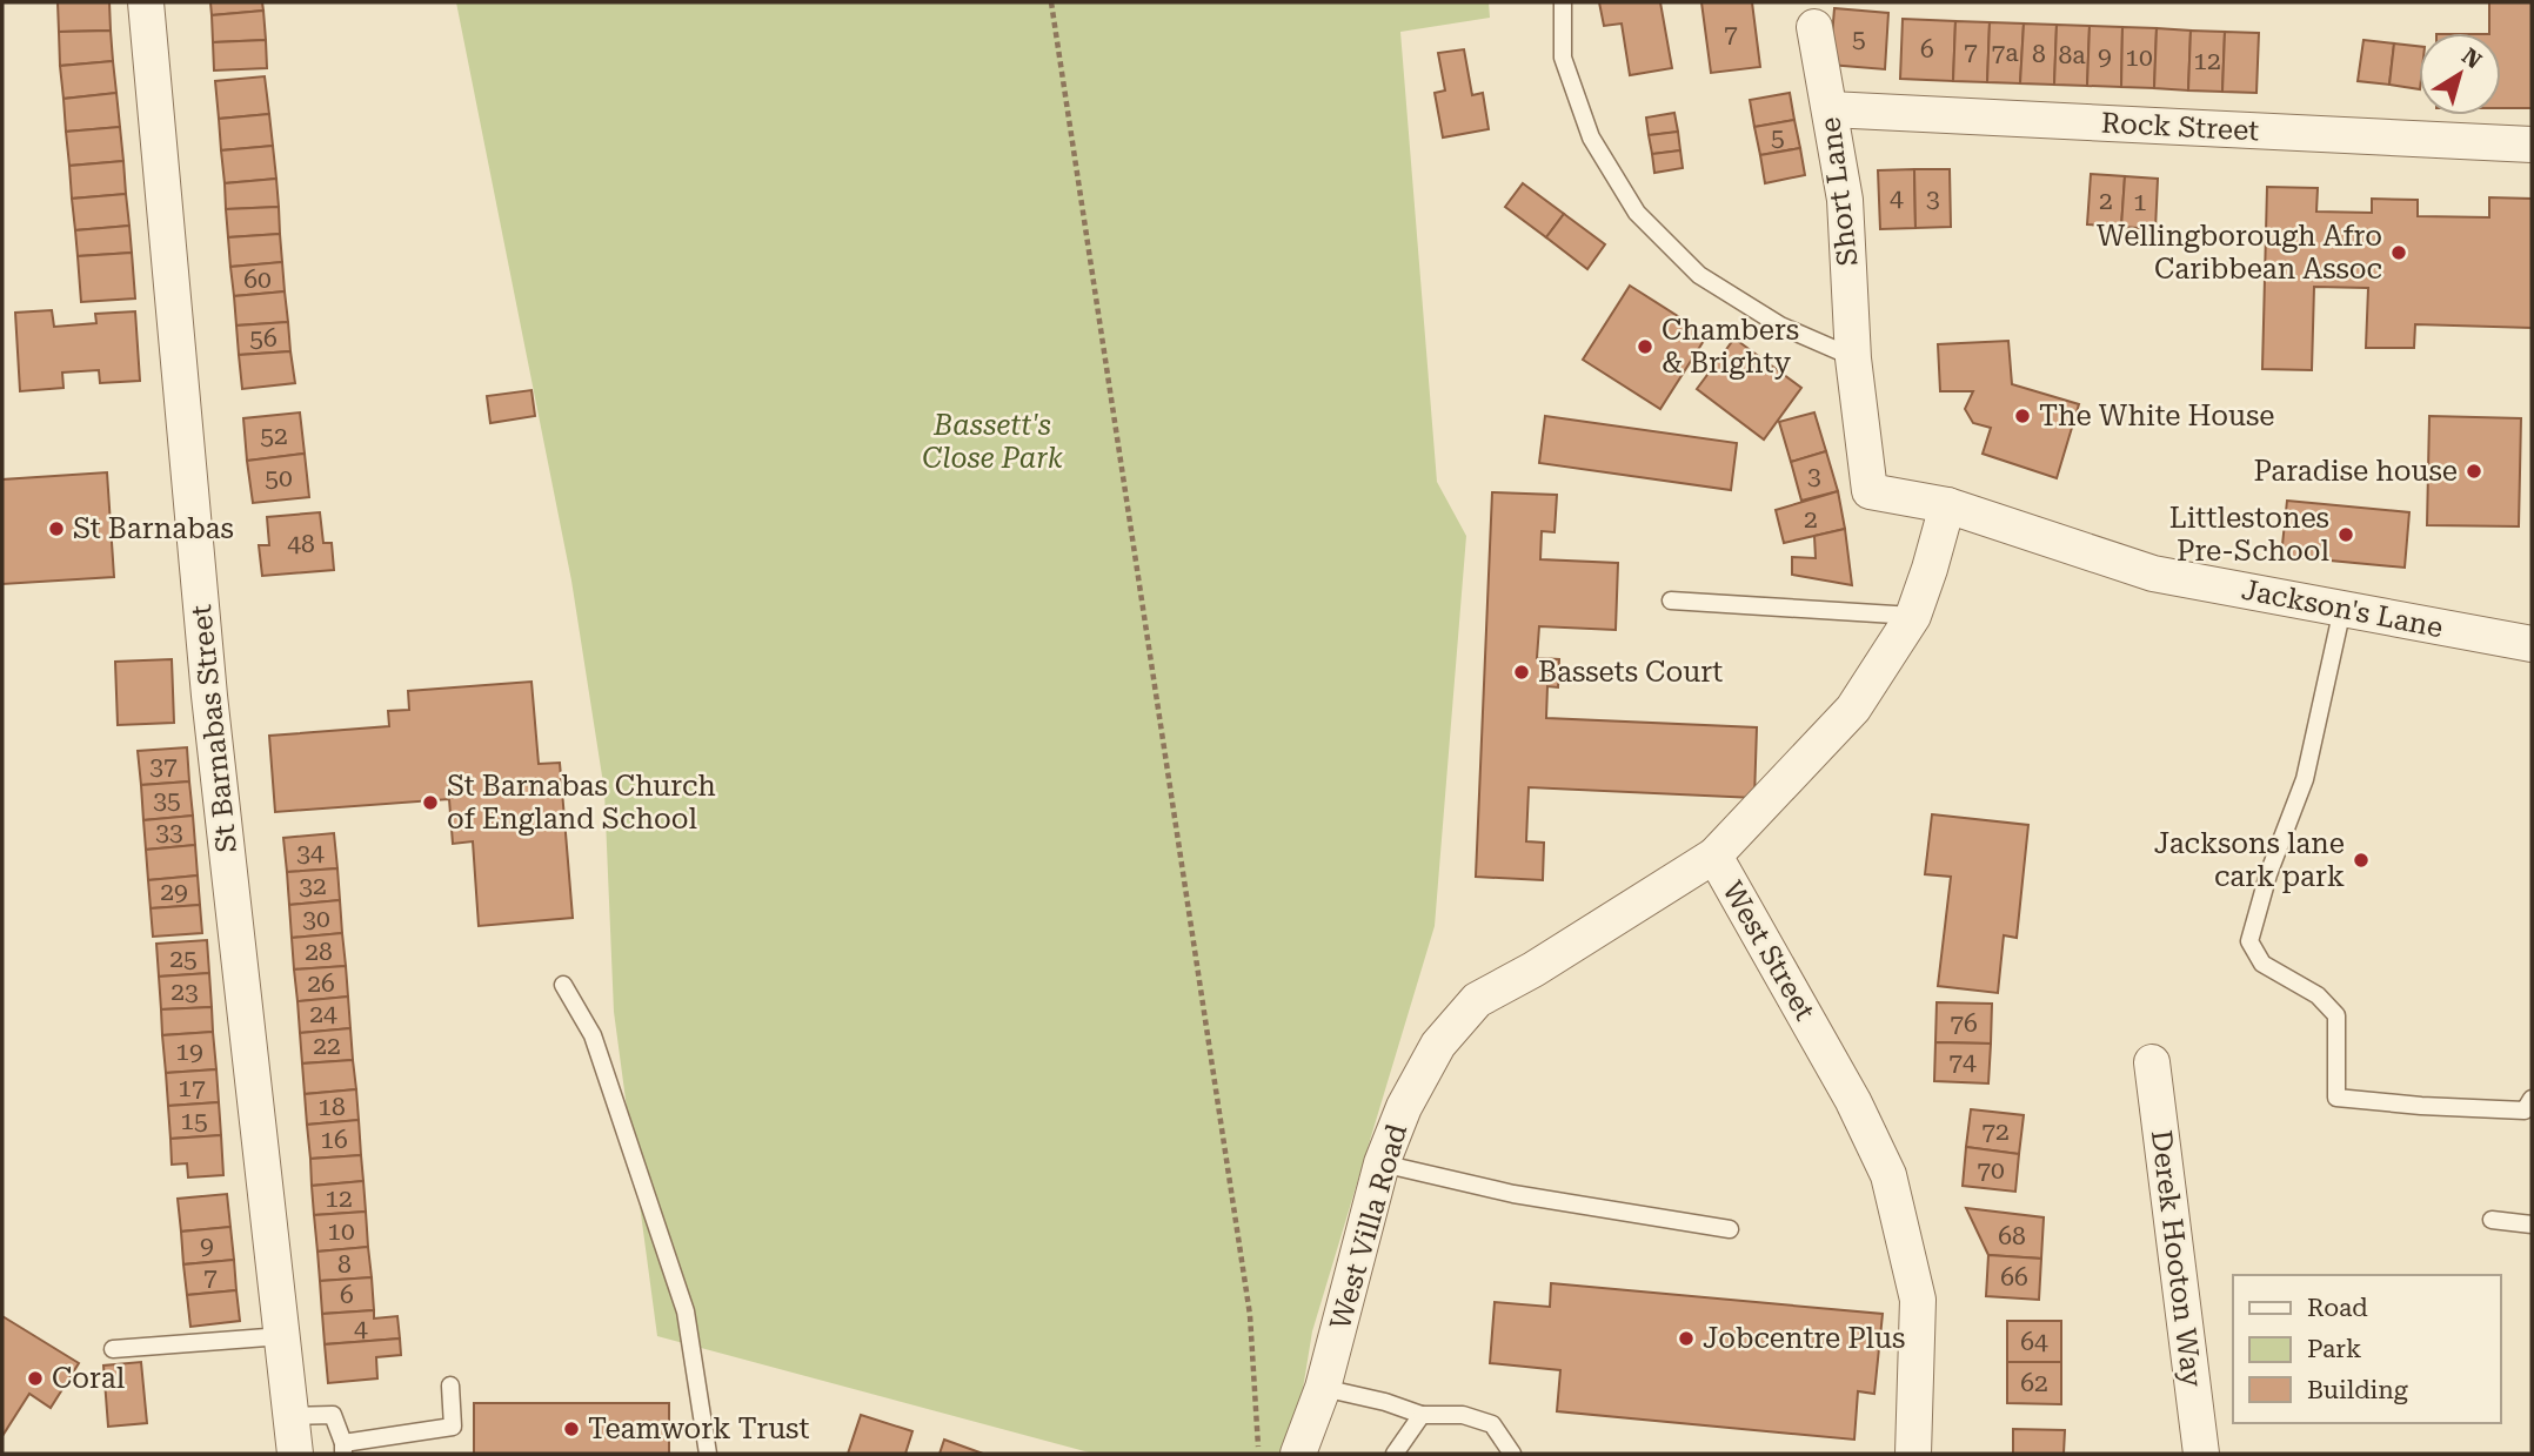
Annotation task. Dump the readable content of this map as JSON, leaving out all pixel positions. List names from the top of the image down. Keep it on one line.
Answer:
{"streets":{"street":["Rock Street","Short Lane","Jackson's Lane","St Barnabas Street","West Street","West Villa Road","Derek Hooton Way"]},"crossings":[["Rock Street","Short Lane"],["Short Lane","Jackson's Lane"],["Jackson's Lane","West Street"],["West Street","West Villa Road"]],"parks":["Bassett's Close Park"],"places":["Wellingborough Afro Caribbean Assoc","Chambers & Brighty","The White House","Paradise house","St Barnabas","Littlestones Pre-School","Bassets Court","St Barnabas Church of England School","Jacksons lane cark park","Jobcentre Plus","Coral","Teamwork Trust"],"house_numbers":["7","5","6","7","7a","8","8a","9","10","12","5","4","3","2","1","60","56","52","3","50","2","48","37","35","33","34","32","29","30","28","25","26","23","24","76","22","19","74","17","18","15","72","16","70","12","10","68","9","8","7","66","6","4","64","62"],"legend":["Road","Park","Building"],"north":"top right"}
